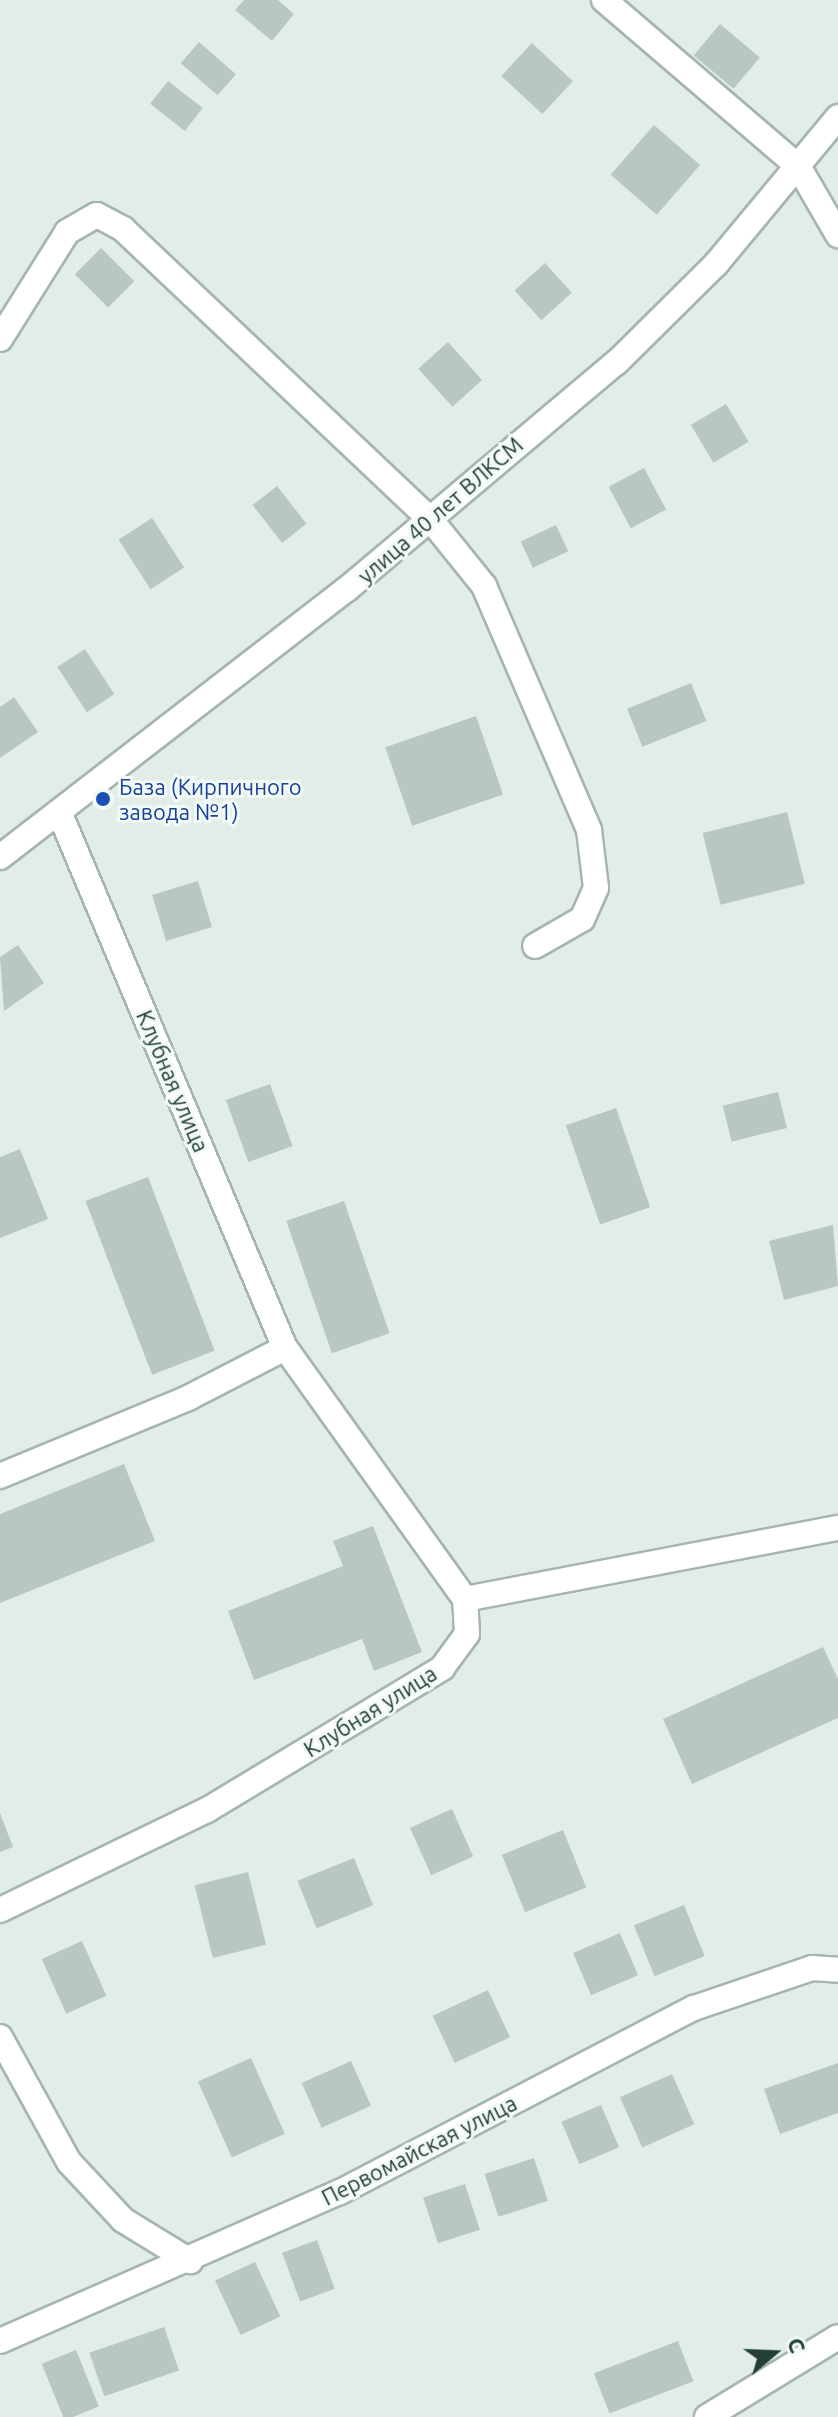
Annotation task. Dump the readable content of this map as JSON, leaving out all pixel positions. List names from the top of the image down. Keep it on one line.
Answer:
{"streets":{"street":["улица 40 лет ВЛКСМ","Клубная улица","Первомайская улица"]},"crossings":[["улица 40 лет ВЛКСМ","Клубная улица"]],"places":["База (Кирпичного завода №1)"],"north":"right"}
